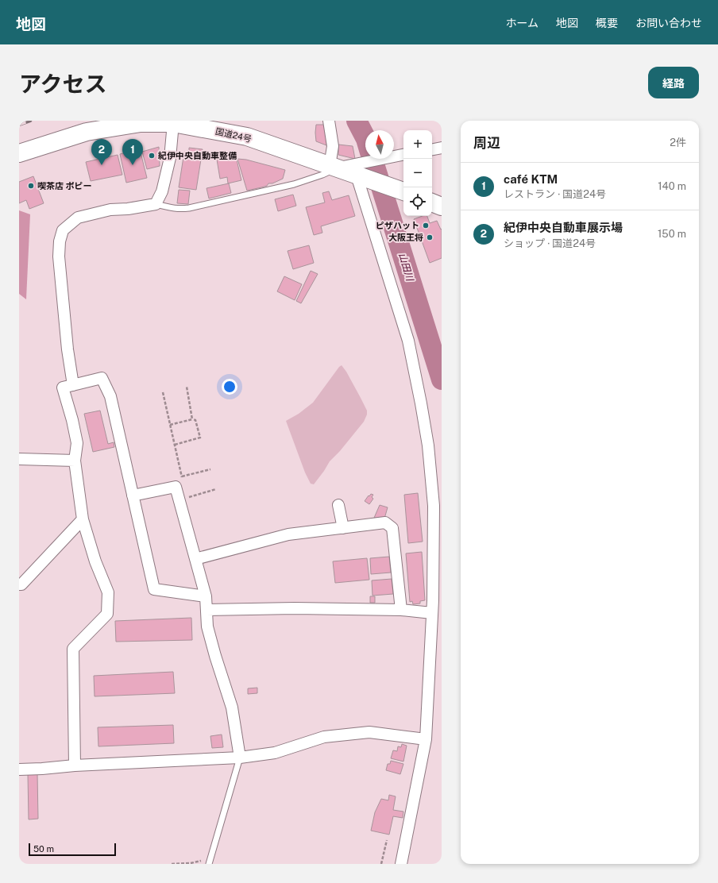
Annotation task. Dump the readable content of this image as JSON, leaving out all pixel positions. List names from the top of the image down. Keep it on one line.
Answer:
{"streets":{"highway":["国道24号"]},"water":["山田川"],"places":["紀伊中央自動車整備","喫茶店 ポピー","ピザハット","大阪王将"],"scale_bar":"50 m","north":"top","page":{"header":"地図","nav":["ホーム","地図","概要","お問い合わせ"],"title":"アクセス","buttons":"経路","heading":["周辺","2件"],"map_buttons":["+","−"],"pins":["1","2"],"list":[{"mark":"1","name":"café KTM","note":"レストラン · 国道24号","value":"140 m"},{"mark":"2","name":"紀伊中央自動車展示場","note":"ショップ · 国道24号","value":"150 m"}],"scale":"50 m"}}
